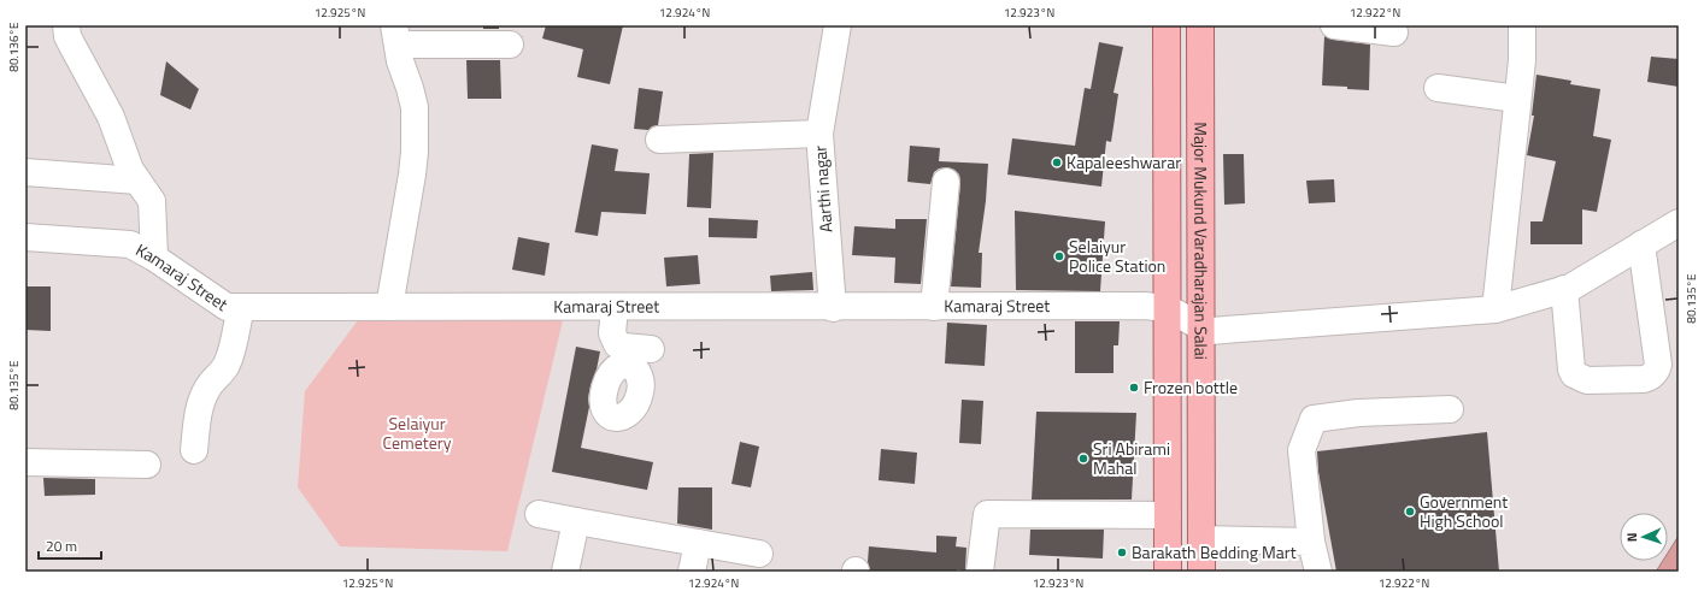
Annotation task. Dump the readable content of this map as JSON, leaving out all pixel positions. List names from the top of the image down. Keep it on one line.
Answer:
{"streets":{"main road":["Major Mukund Varadharajan Salai"],"street":["Aarthi nagar","Kamaraj Street"]},"crossings":[["Aarthi nagar","Kamaraj Street"],["Major Mukund Varadharajan Salai","Kamaraj Street"]],"parks":["Selaiyur Cemetery"],"places":["Kapaleeshwarar","Selaiyur Police Station","Frozen bottle","Sri Abirami Mahal","Government High School","Barakath Bedding Mart"],"scale_bar":"20 m","north":"left","coordinates":["12.925°N","12.924°N","12.923°N","12.922°N","80.136°E","80.135°E"]}
